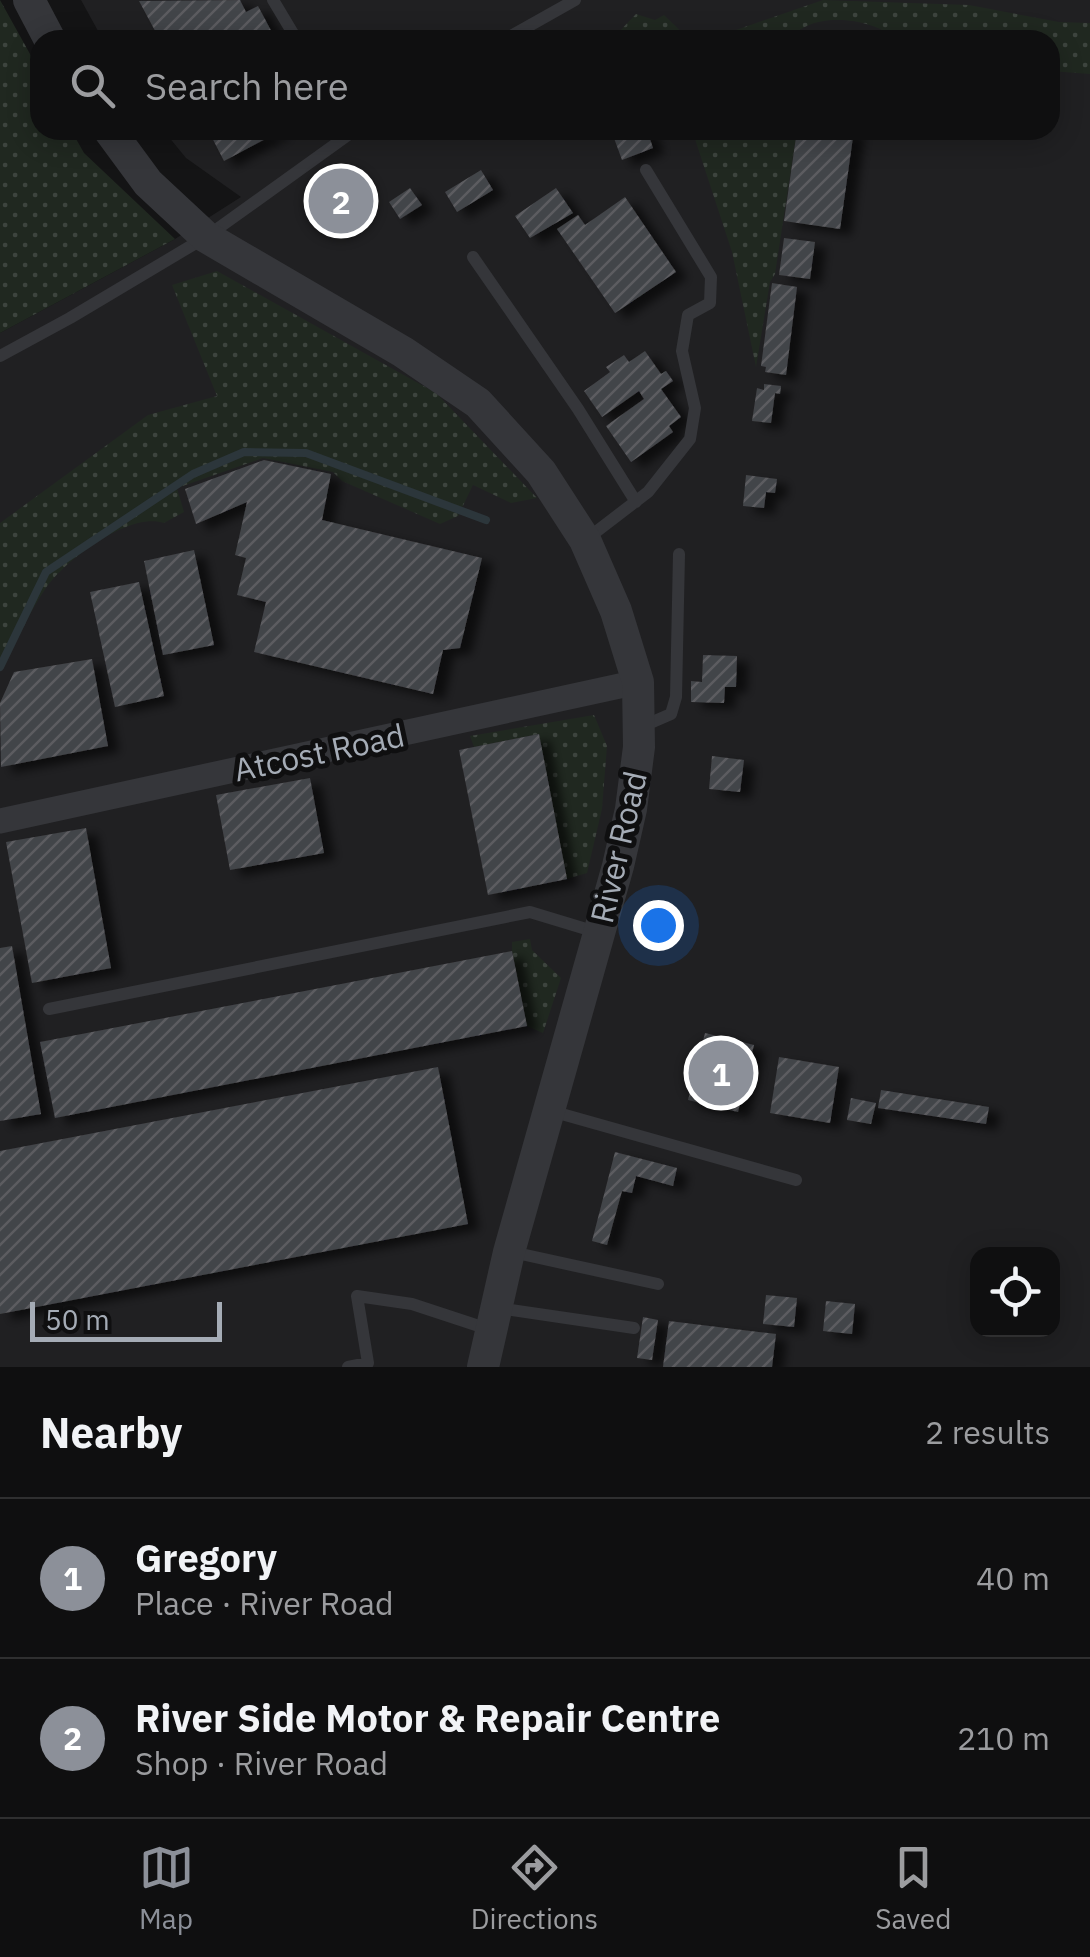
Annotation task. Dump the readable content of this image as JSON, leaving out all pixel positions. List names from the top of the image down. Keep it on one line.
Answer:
{"streets":{"street":["Atcost Road","River Road"]},"crossings":[["Atcost Road","River Road"]],"scale_bar":"50 m","page":{"search":"Search here","pins":["2","1"],"scale":"50 m","heading":["Nearby","2 results"],"list":[{"mark":"1","name":"Gregory","note":"Place · River Road","value":"40 m"},{"mark":"2","name":"River Side Motor & Repair Centre","note":"Shop · River Road","value":"210 m"}],"nav":["Map","Directions","Saved"]}}
